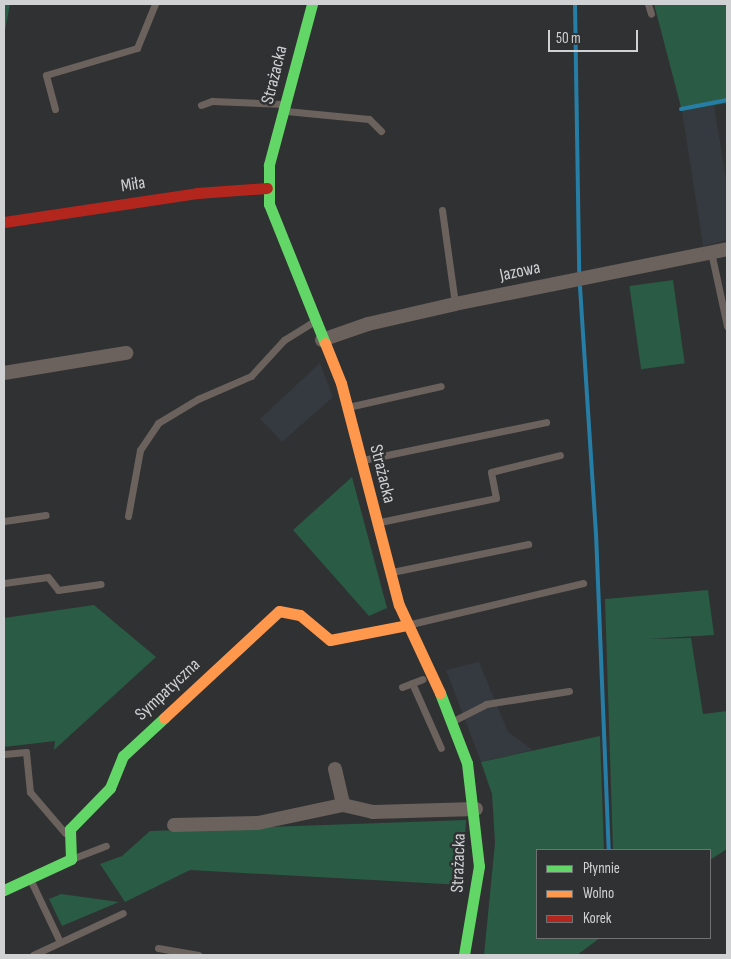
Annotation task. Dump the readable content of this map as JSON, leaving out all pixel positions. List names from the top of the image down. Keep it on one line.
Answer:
{"streets":{"street":["Strażacka","Miła","Jazowa","Sympatyczna"]},"crossings":[["Strażacka","Miła"],["Strażacka","Jazowa"],["Strażacka","Sympatyczna"]],"legend":["Płynnie","Wolno","Korek"],"scale_bar":"50 m"}
